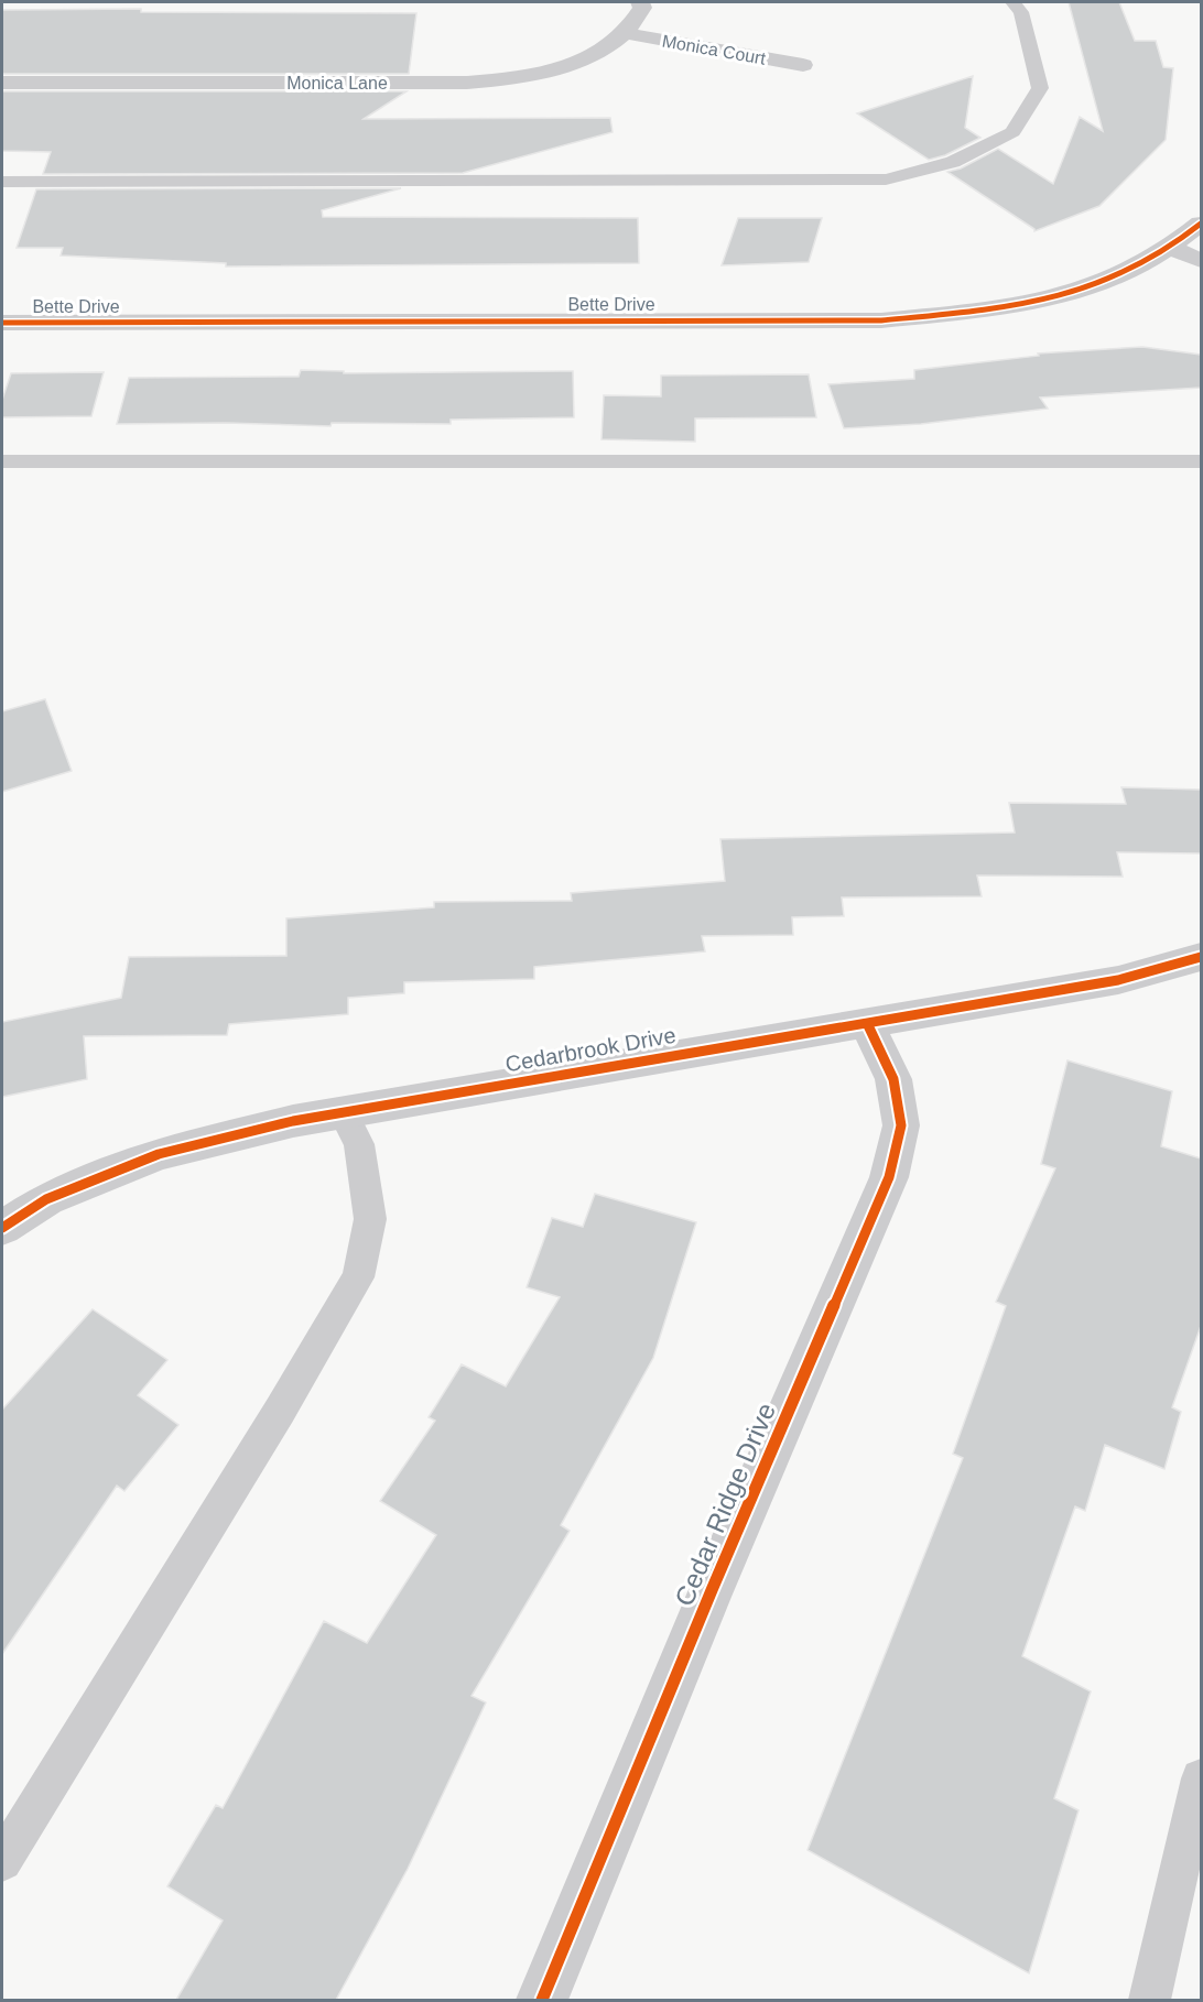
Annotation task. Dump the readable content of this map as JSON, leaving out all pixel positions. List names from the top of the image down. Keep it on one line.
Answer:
{"streets":{"street":["Monica Court","Monica Lane","Bette Drive","Cedarbrook Drive","Cedar Ridge Drive"]},"crossings":[["Monica Court","Monica Lane"],["Cedarbrook Drive","Cedar Ridge Drive"]]}
